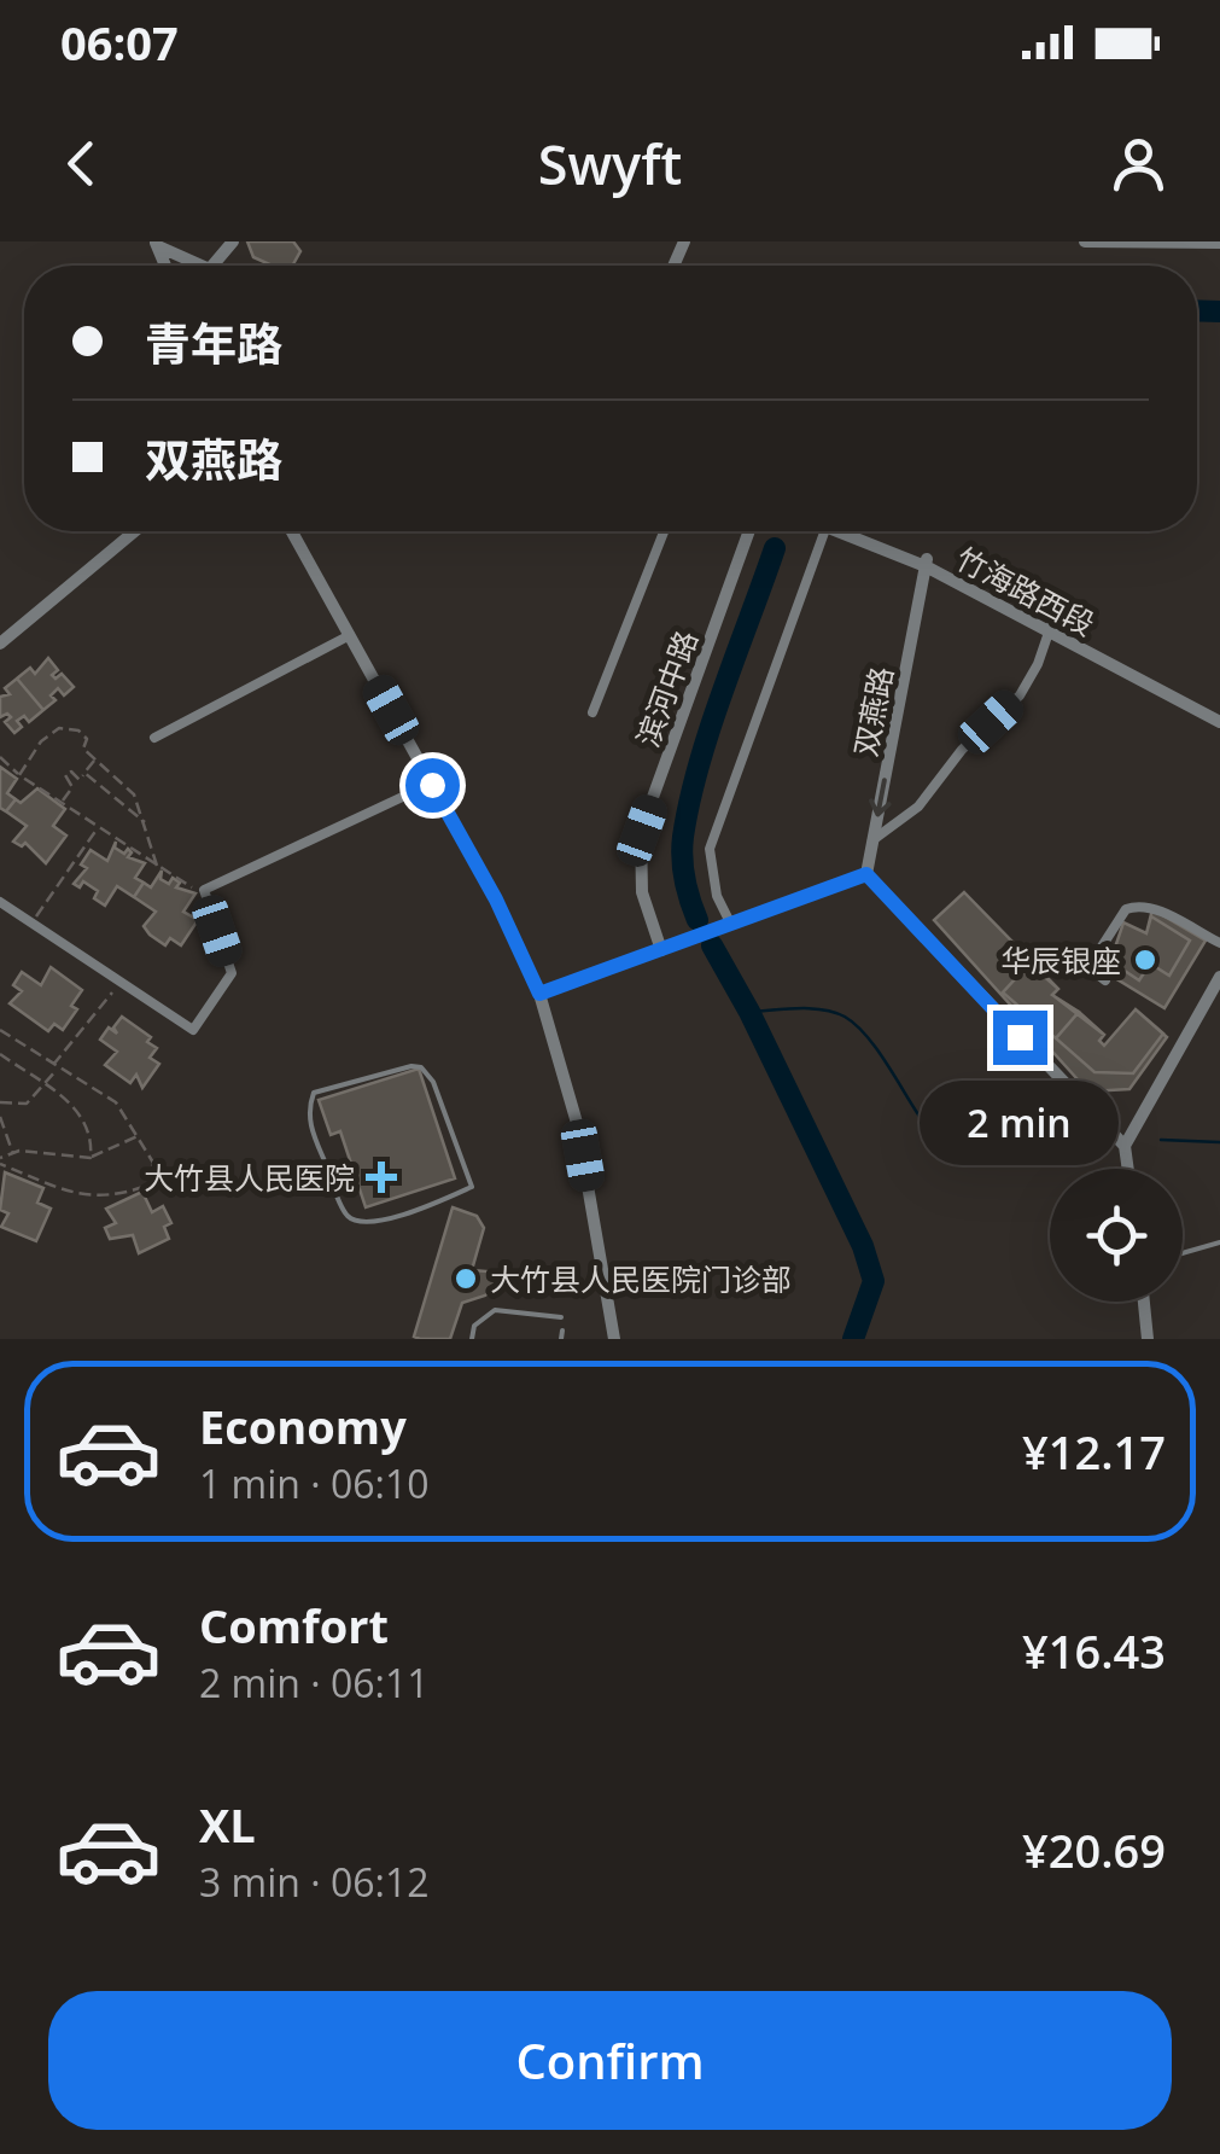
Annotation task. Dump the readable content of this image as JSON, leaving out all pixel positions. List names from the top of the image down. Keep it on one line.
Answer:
{"streets":{"street":["竹海路西段","滨河中路","双燕路"]},"crossings":[["竹海路西段","双燕路"]],"one_way":["双燕路"],"places":{"other":["华辰银座","大竹县人民医院门诊部"],"health":["大竹县人民医院"]},"page":{"status":"06:07","header":"Swyft","banner":["青年路","双燕路"],"bubble":"2 min","list":[{"name":"Economy","note":"1 min · 06:10","value":"¥12.17"},{"name":"Comfort","note":"2 min · 06:11","value":"¥16.43"},{"name":"XL","note":"3 min · 06:12","value":"¥20.69"}],"buttons":"Confirm"}}
